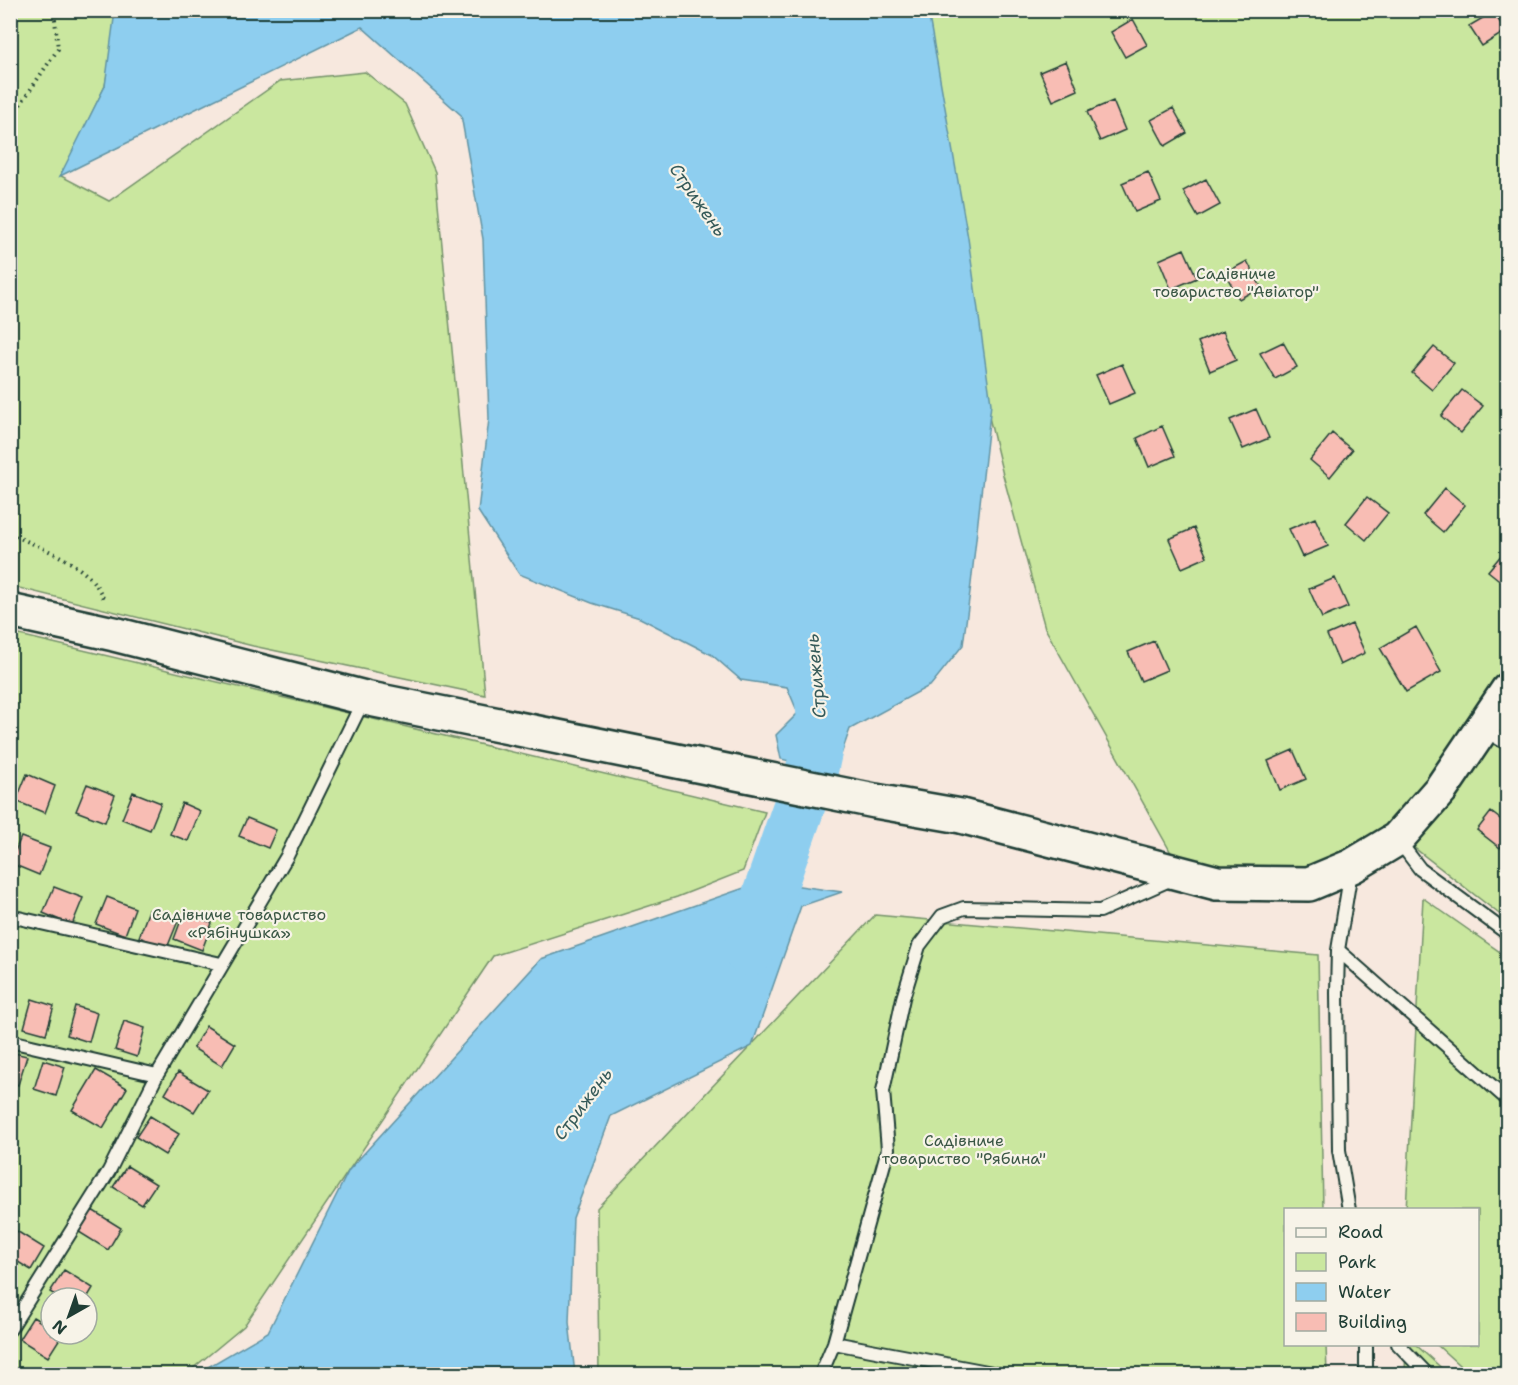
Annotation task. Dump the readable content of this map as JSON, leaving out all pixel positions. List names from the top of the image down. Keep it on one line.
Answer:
{"water":["Стрижень"],"parks":["Садівниче товариство \"Авіатор\"","Садівниче товариство «Рябінушка»","Садівниче товариство \"Рябина\""],"legend":["Road","Park","Water","Building"],"north":"bottom left"}
